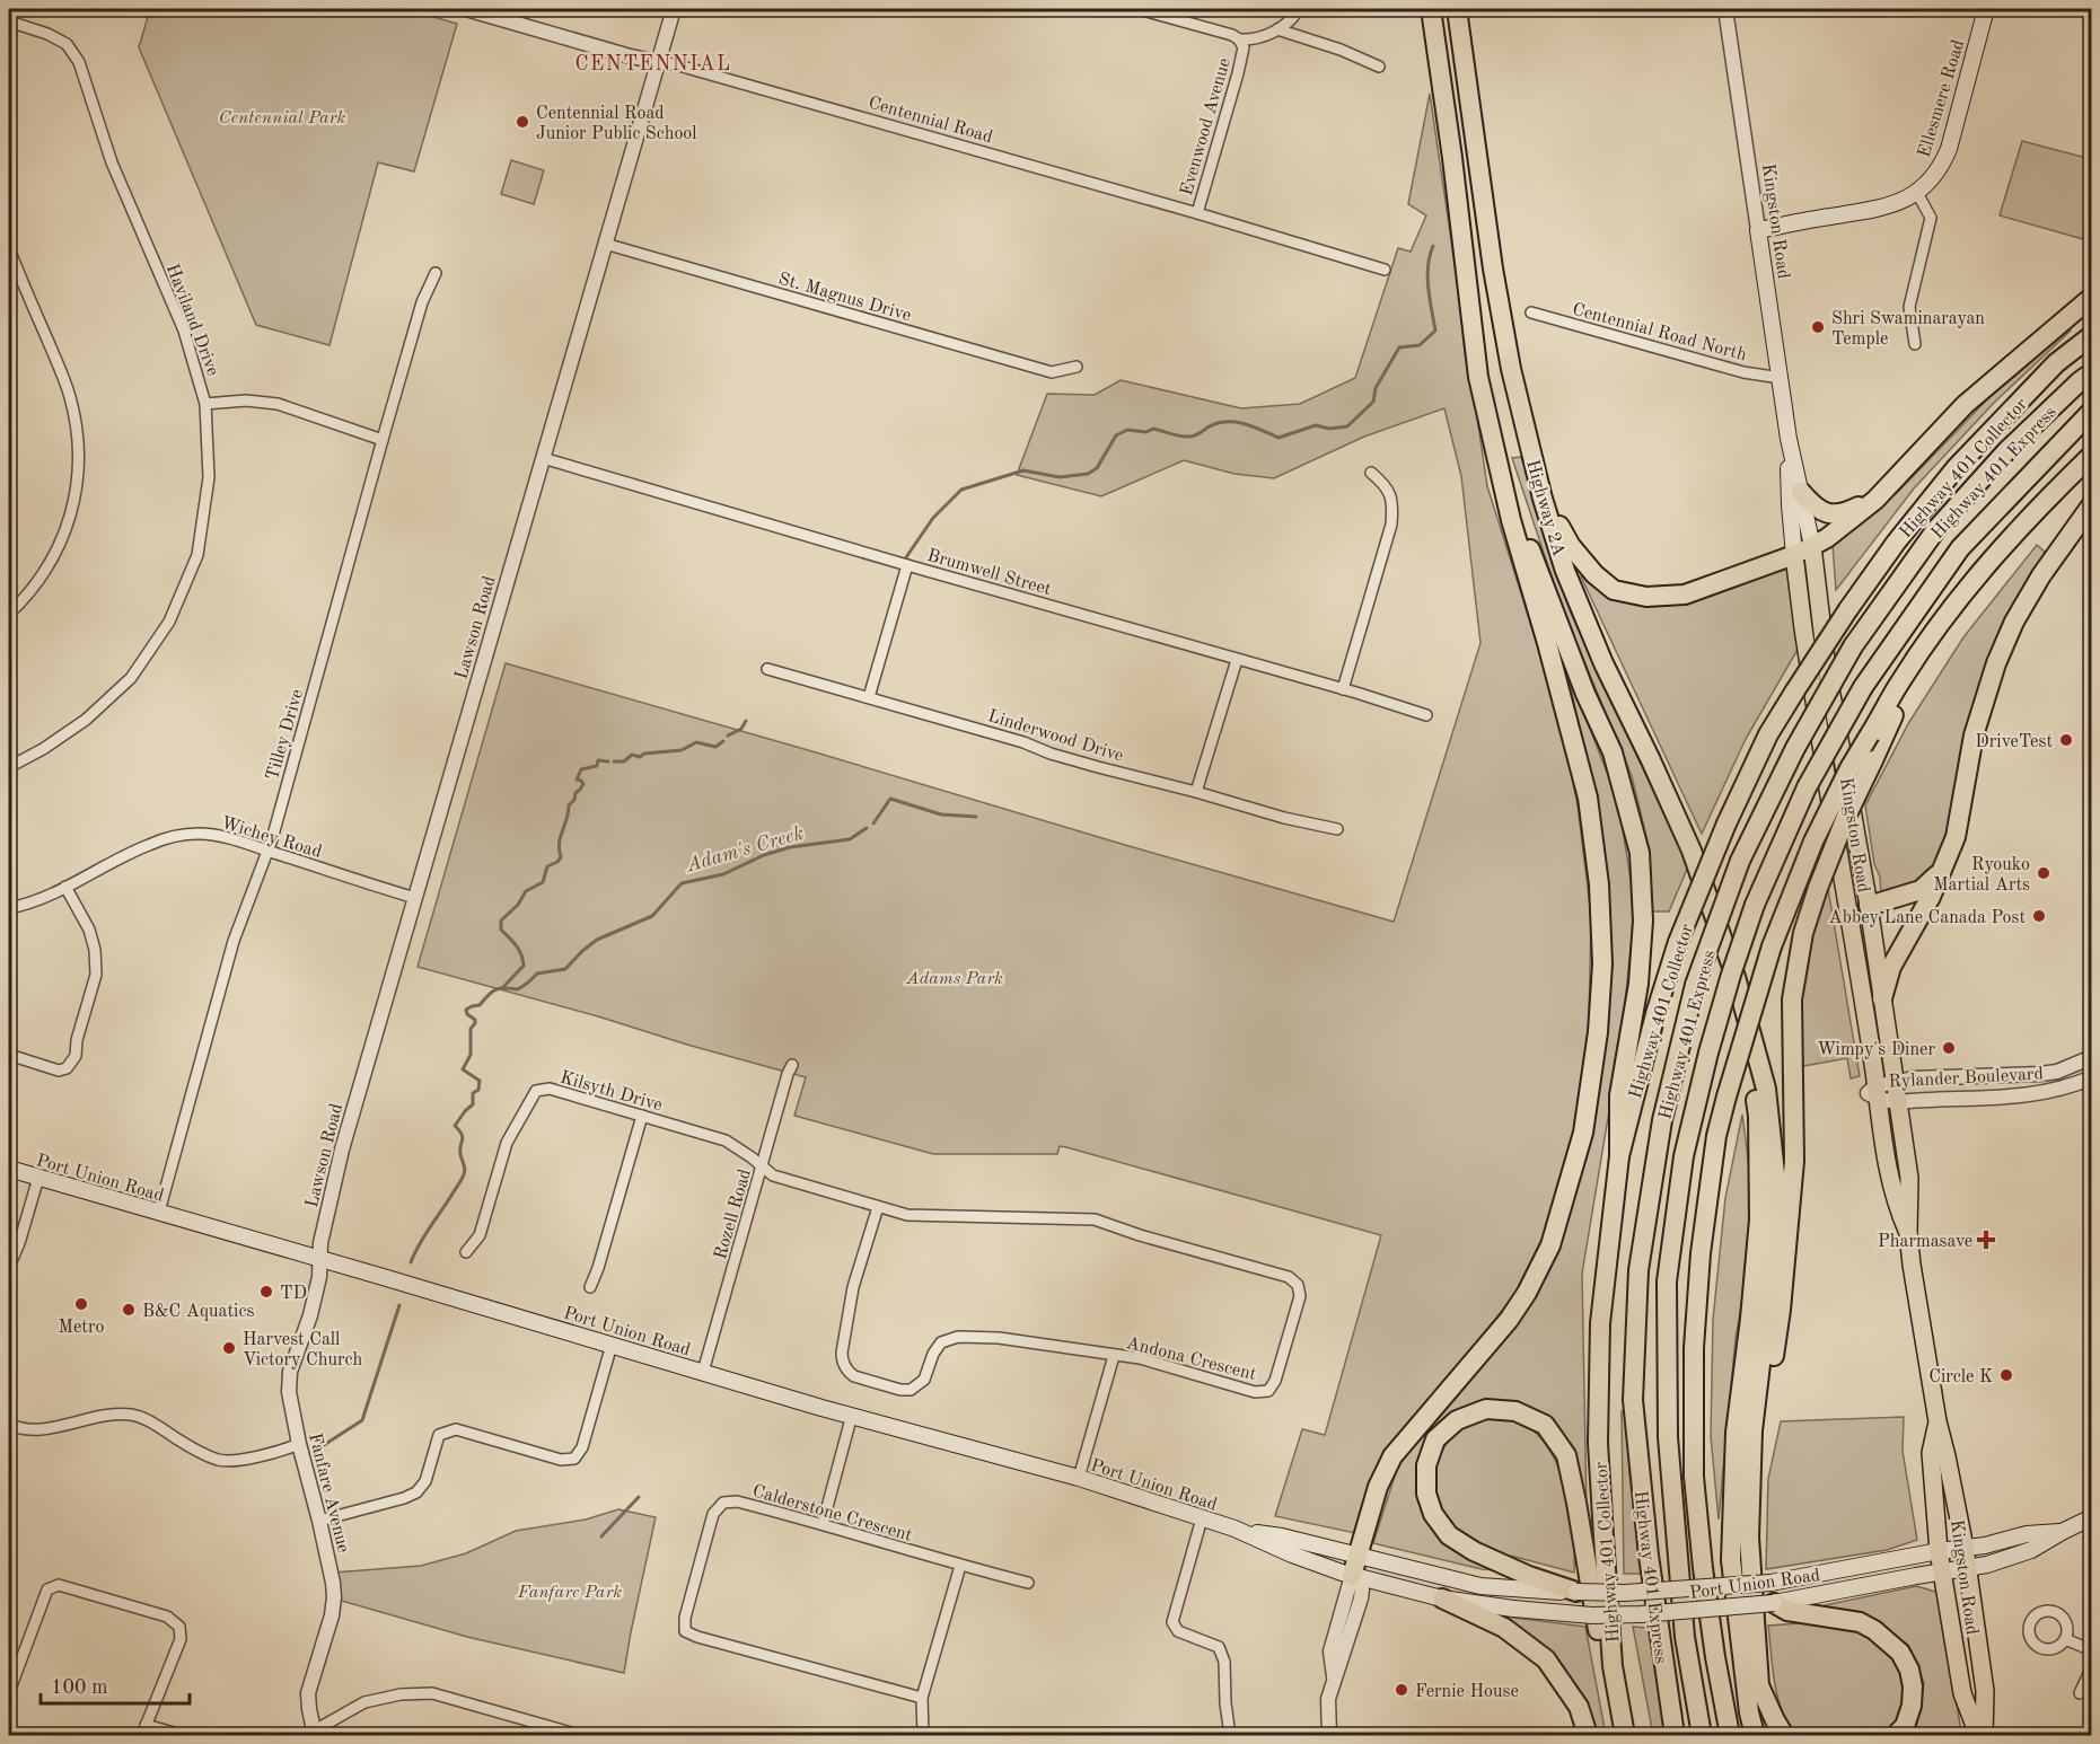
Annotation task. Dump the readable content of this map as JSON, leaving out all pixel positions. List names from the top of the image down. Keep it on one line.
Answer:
{"streets":{"highway":["Highway 401 Collector","Highway 401 Express","Highway 2A"],"main road":["Ellesmere Road","Kingston Road","Port Union Road"],"street":["Centennial Road","Evenwood Avenue","St. Magnus Drive","Haviland Drive","Centennial Road North","Brumwell Street","Lawson Road","Tilley Drive","Linderwood Drive","Wichey Road","Rylander Boulevard","Kilsyth Drive","Rozell Road","Andona Crescent","Fanfare Avenue","Calderstone Crescent"]},"crossings":[["Ellesmere Road","Kingston Road"],["Centennial Road","Evenwood Avenue"],["Centennial Road","Lawson Road"],["Kingston Road","Centennial Road North"],["Kingston Road","Rylander Boulevard"],["Kingston Road","Port Union Road"],["St. Magnus Drive","Lawson Road"],["Brumwell Street","Lawson Road"],["Lawson Road","Wichey Road"],["Lawson Road","Port Union Road"],["Lawson Road","Fanfare Avenue"],["Tilley Drive","Wichey Road"],["Tilley Drive","Port Union Road"],["Kilsyth Drive","Rozell Road"],["Kilsyth Drive","Andona Crescent"],["Port Union Road","Rozell Road"],["Port Union Road","Fanfare Avenue"],["Rozell Road","Andona Crescent"]],"districts":["CENTENNIAL"],"water":["Adam's Creek"],"parks":["Centennial Park","Adams Park","Fanfare Park"],"places":{"other":["Centennial Road Junior Public School","Shri Swaminarayan Temple","DriveTest","Ryouko Martial Arts","Abbey Lane Canada Post","Wimpy's Diner","TD","Metro","B&C Aquatics","Harvest Call Victory Church","Circle K","Fernie House"],"health":["Pharmasave"]},"scale_bar":"100 m"}
